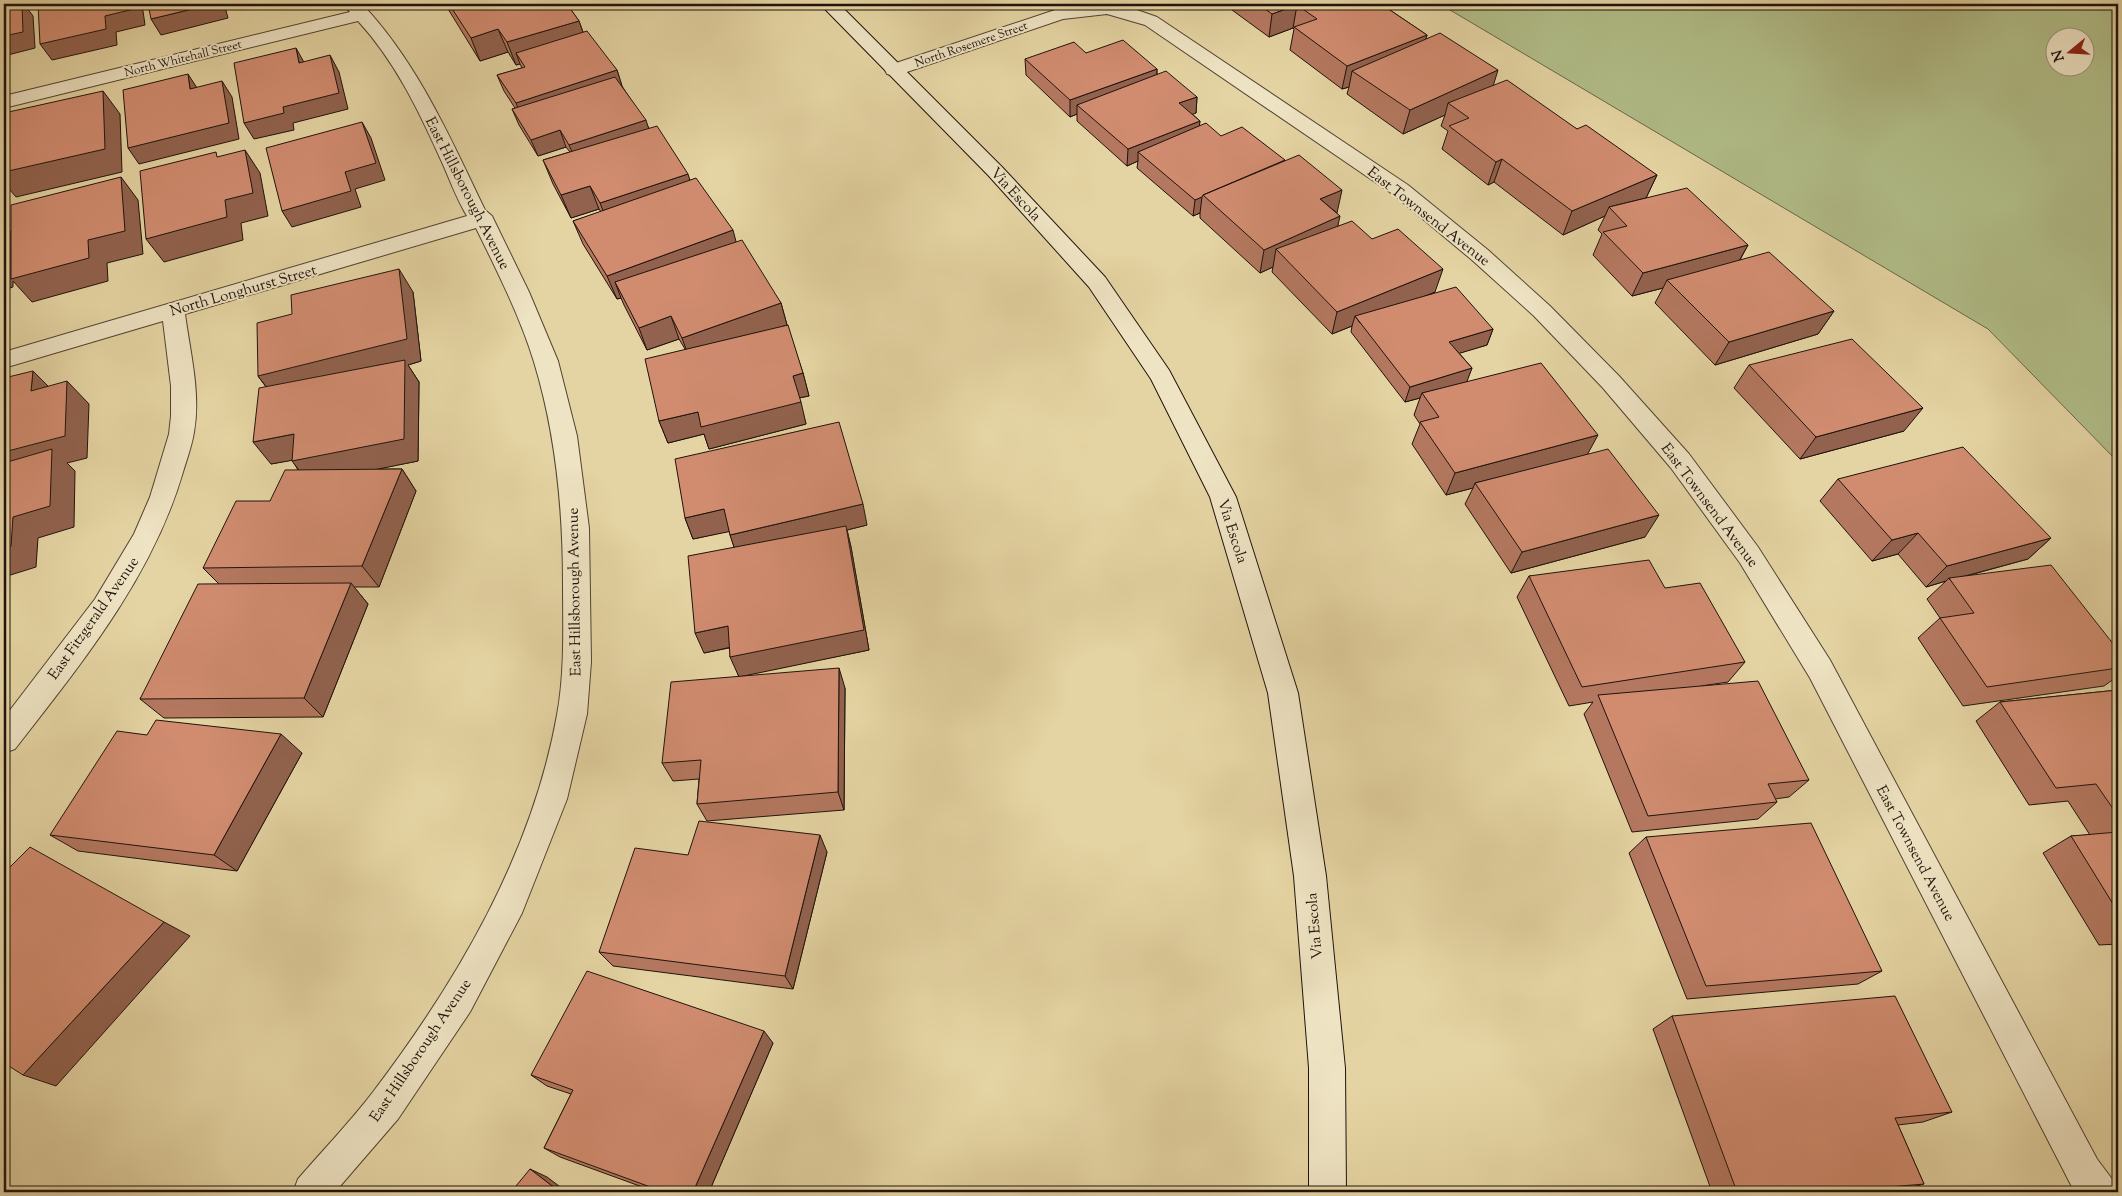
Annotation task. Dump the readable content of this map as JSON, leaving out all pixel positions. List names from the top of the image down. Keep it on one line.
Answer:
{"streets":{"street":["North Rosemere Street","North Whitehall Street","East Hillsborough Avenue","Via Escola","East Townsend Avenue","North Longhurst Street","East Fitzgerald Avenue"]},"crossings":[["North Rosemere Street","Via Escola"],["North Rosemere Street","East Townsend Avenue"],["North Whitehall Street","East Hillsborough Avenue"],["East Hillsborough Avenue","North Longhurst Street"],["North Longhurst Street","East Fitzgerald Avenue"]],"north":"left"}
